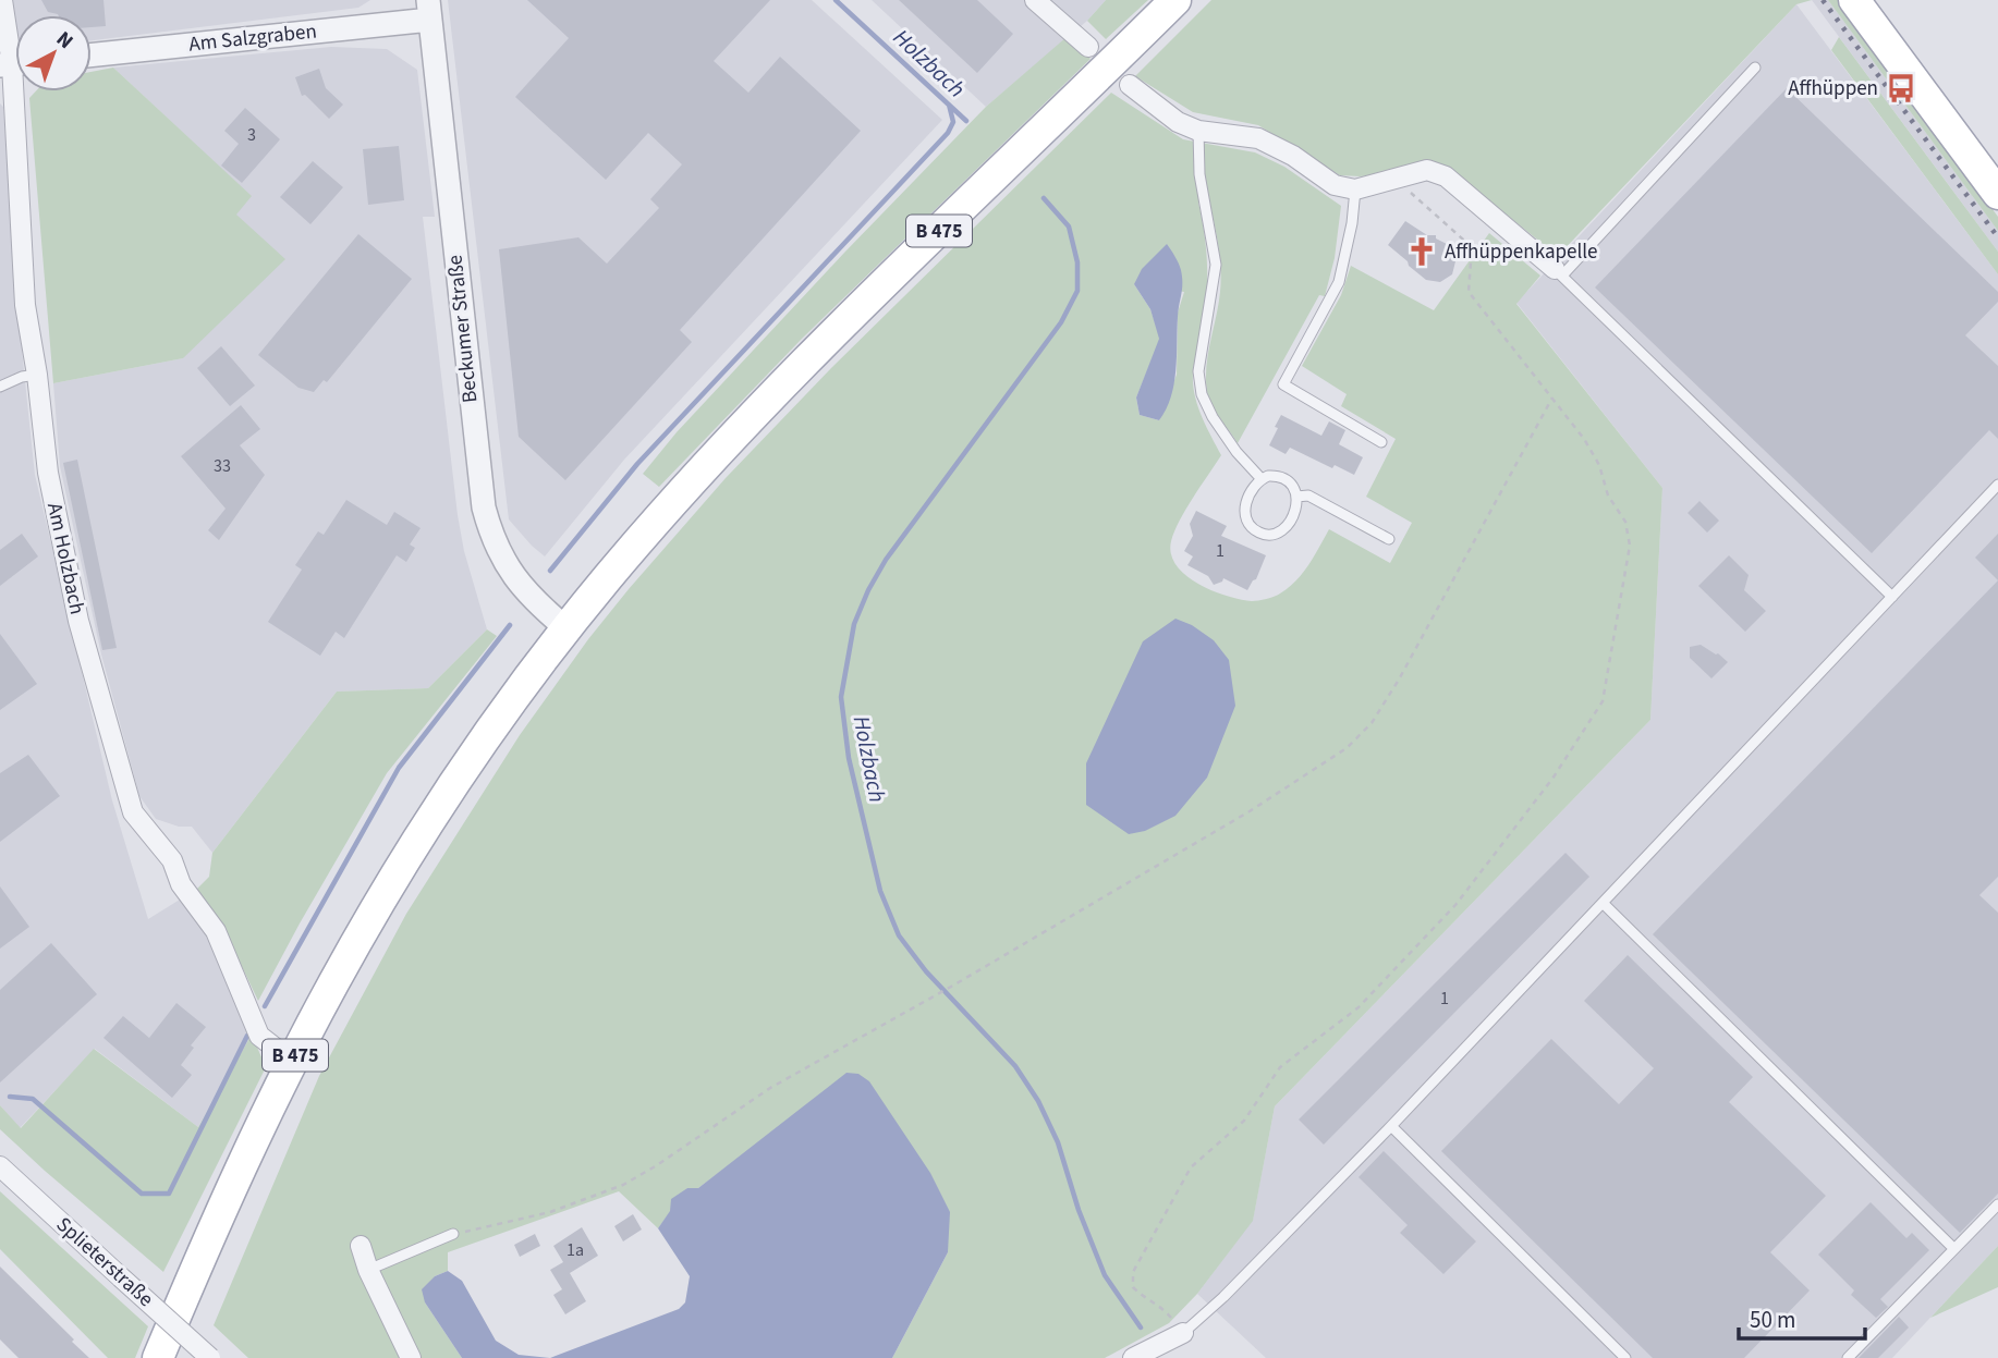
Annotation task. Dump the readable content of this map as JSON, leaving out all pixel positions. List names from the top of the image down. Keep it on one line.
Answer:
{"streets":{"main road":["B 475"],"street":["Am Salzgraben","Beckumer Straße","Am Holzbach","Splieterstraße"]},"crossings":[["Am Salzgraben","Beckumer Straße"],["B 475","Beckumer Straße"],["B 475","Am Holzbach"]],"water":["Holzbach"],"places":{"bus stop":["Affhüppen"],"church":["Affhüppenkapelle"]},"house_numbers":["3","33","1","1","1a"],"scale_bar":"50 m","north":"top right"}
